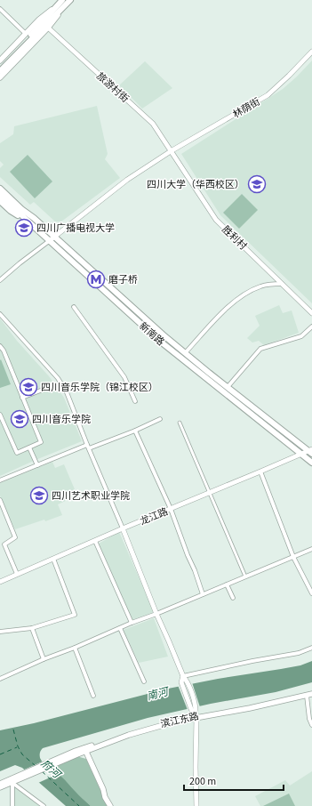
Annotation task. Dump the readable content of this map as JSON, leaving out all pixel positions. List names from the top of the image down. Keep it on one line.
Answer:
{"streets":{"main road":["新南路","滨江东路"],"street":["旅游村街","林荫街","胜利村","龙江路"]},"crossings":[["旅游村街","林荫街"],["旅游村街","胜利村"],["林荫街","胜利村"],["林荫街","新南路"],["新南路","龙江路"]],"water":["南河","府河"],"places":{"school or university":["四川大学（华西校区）","四川广播电视大学","四川音乐学院（锦江校区）","四川音乐学院","四川艺术职业学院"],"metro station":["磨子桥"]},"scale_bar":"200 m"}
